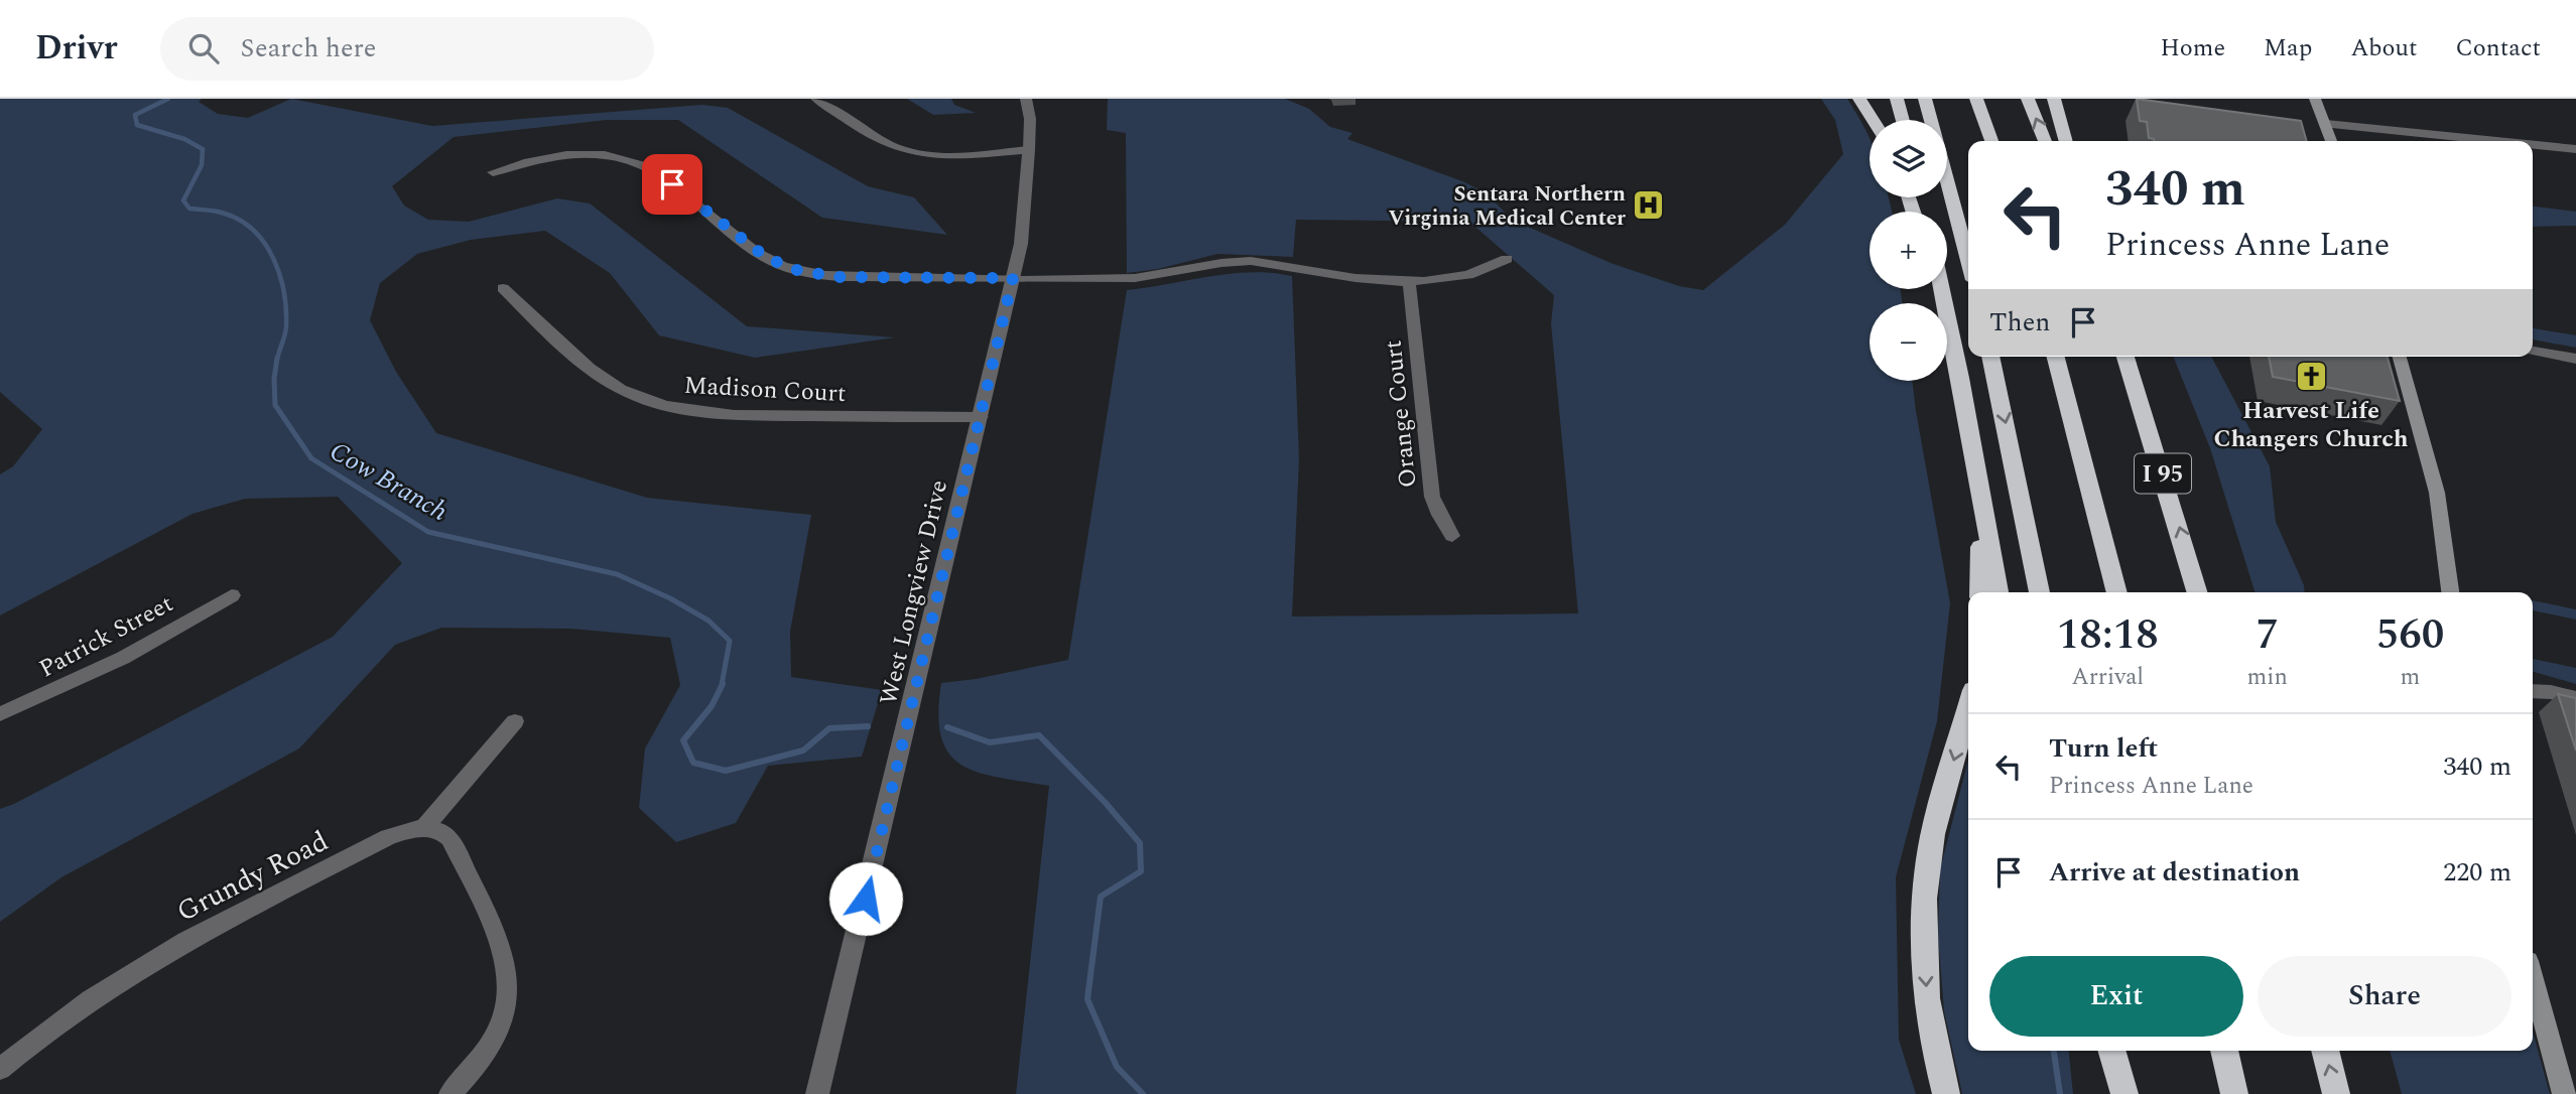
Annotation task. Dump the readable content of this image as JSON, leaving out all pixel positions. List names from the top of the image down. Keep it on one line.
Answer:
{"streets":{"highway":["I 95"],"street":["Madison Court","Orange Court","West Longview Drive","Patrick Street","Grundy Road"]},"crossings":[["Madison Court","West Longview Drive"]],"water":["Cow Branch"],"places":{"hospital":["Sentara Northern Virginia Medical Center"],"church":["Harvest Life Changers Church"]},"page":{"header":"Drivr","search":"Search here","nav":["Home","Map","About","Contact"],"map_buttons":["+","−"],"turn":["340 m","Princess Anne Lane"],"then":"Then","eta":["18:18","Arrival","7","min","560","m"],"list":[{"name":"Turn left","note":"Princess Anne Lane","value":"340 m"},{"name":"Arrive at destination","value":"220 m"}],"buttons":["Exit","Share"]}}
